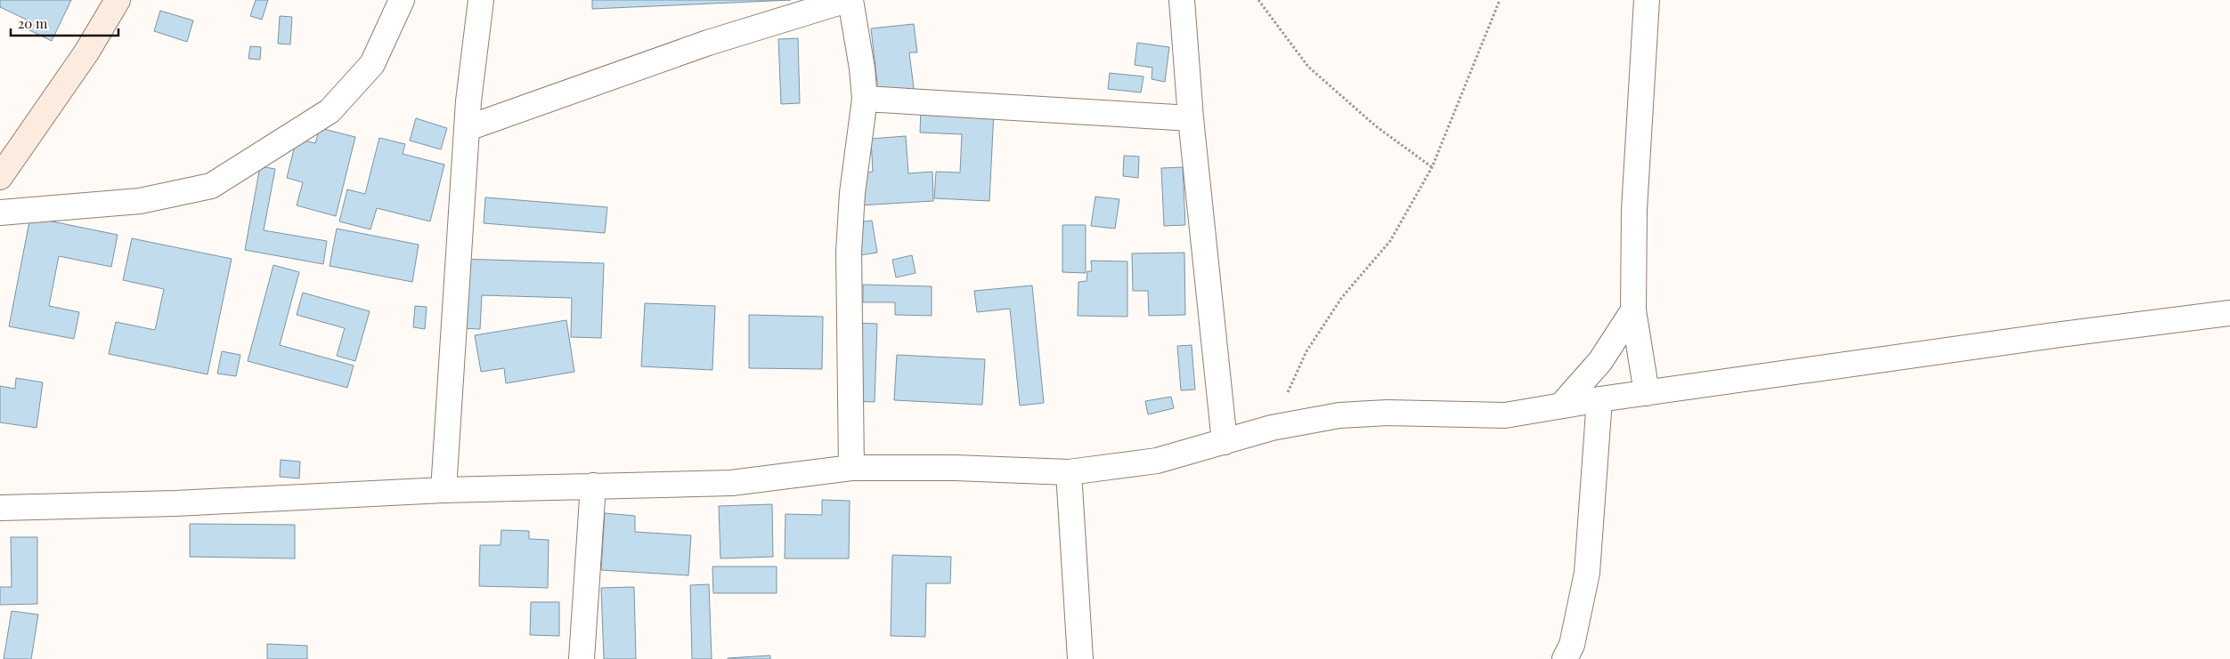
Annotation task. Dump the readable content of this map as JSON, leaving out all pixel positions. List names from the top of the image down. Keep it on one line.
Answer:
{"scale_bar":"20 m"}
